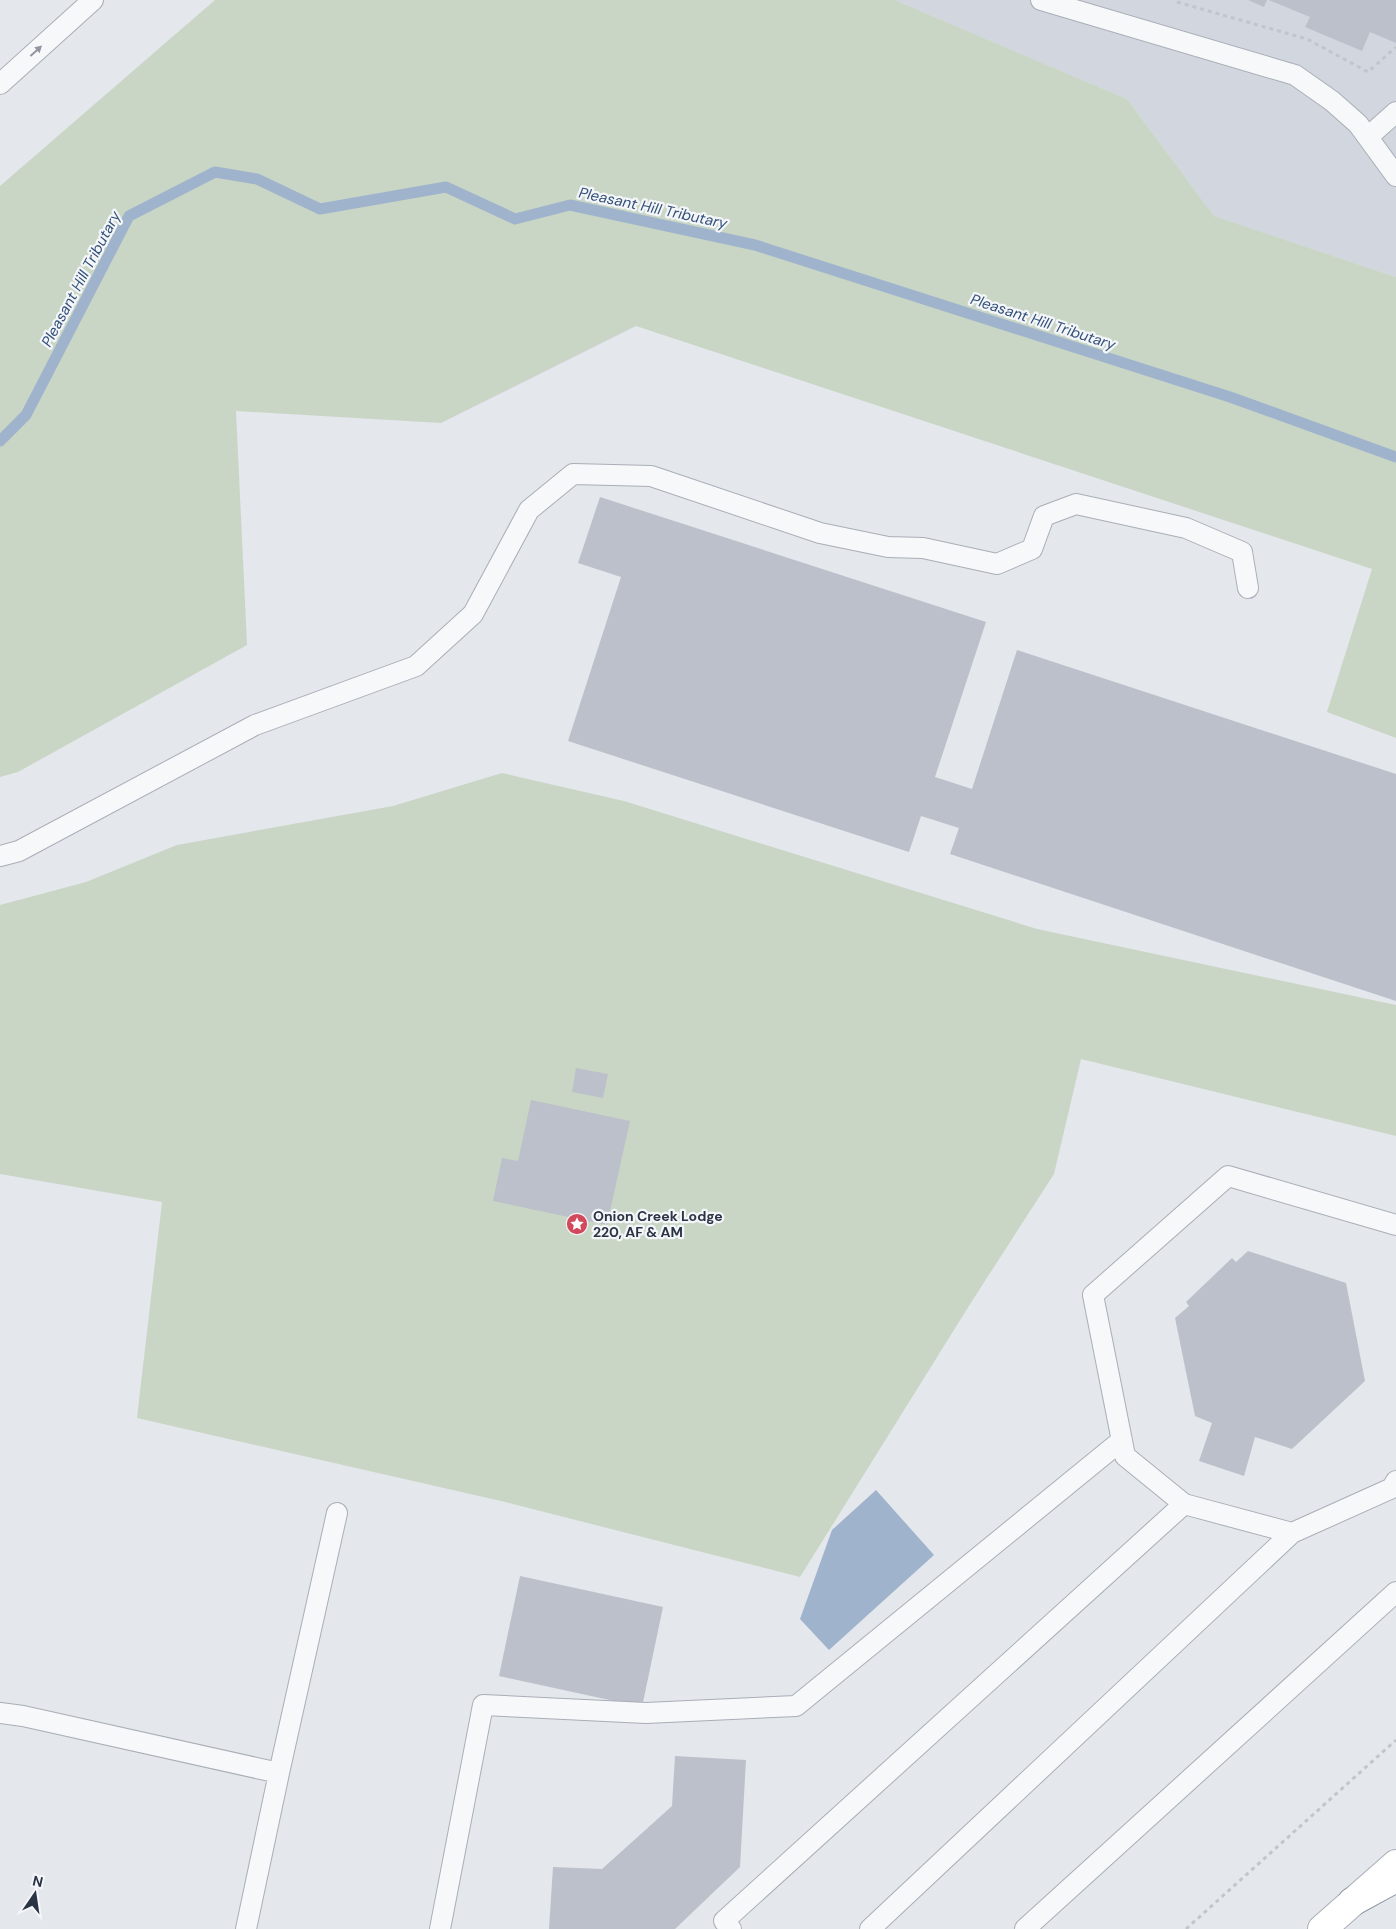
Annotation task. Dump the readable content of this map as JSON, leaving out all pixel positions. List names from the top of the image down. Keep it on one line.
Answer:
{"water":["Pleasant Hill Tributary"],"places":{"place":["Onion Creek Lodge 220, AF & AM"]},"north":"top"}
